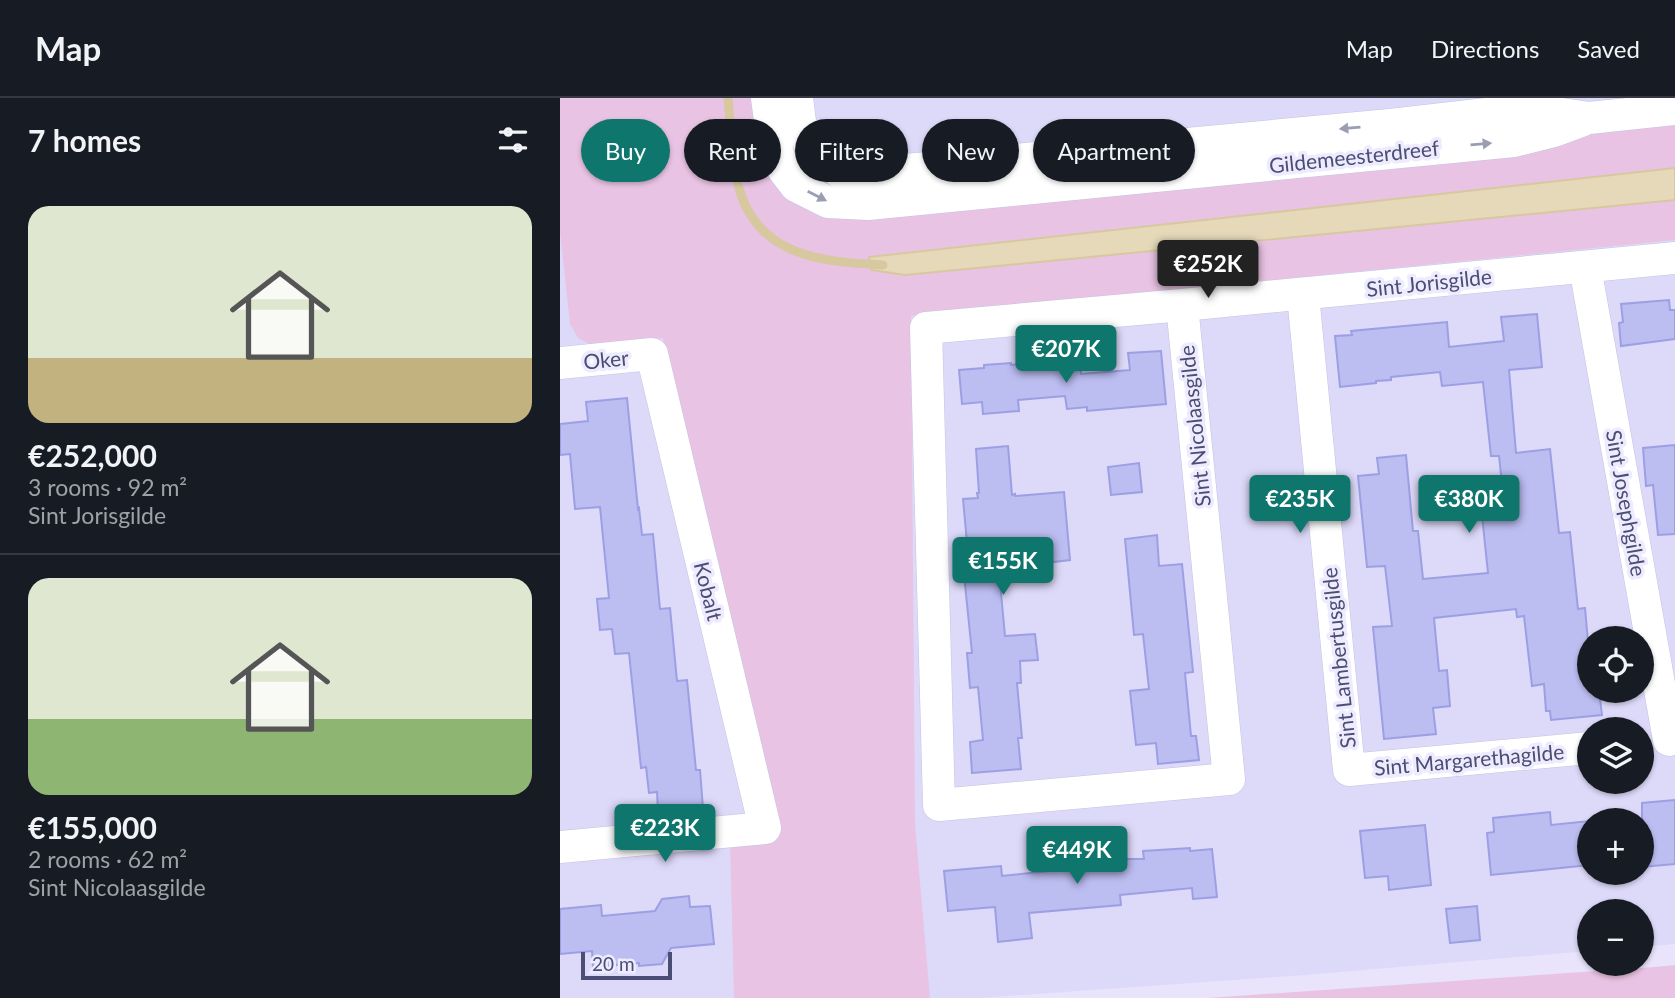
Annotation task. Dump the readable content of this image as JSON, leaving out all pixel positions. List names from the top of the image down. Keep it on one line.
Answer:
{"streets":{"street":["Gildemeesterdreef","Sint Jorisgilde","Oker","Sint Nicolaasgilde","Sint Josephgilde","Kobalt","Sint Lambertusgilde","Sint Margarethagilde"]},"crossings":[["Sint Jorisgilde","Sint Nicolaasgilde"],["Sint Jorisgilde","Sint Josephgilde"],["Sint Jorisgilde","Sint Lambertusgilde"],["Oker","Kobalt"],["Sint Lambertusgilde","Sint Margarethagilde"]],"scale_bar":"20 m","page":{"header":"Map","nav":["Map","Directions","Saved"],"heading":"7 homes","chip":["Buy","Rent","Filters","New","Apartment"],"list":[{"name":"€252,000","note":"3 rooms · 92 m² · Sint Jorisgilde"},{"name":"€155,000","note":"2 rooms · 62 m² · Sint Nicolaasgilde"}],"price":["€252K","€207K","€235K","€380K","€155K","€223K","€449K"],"map_buttons":["+","−"],"scale":"20 m"}}
